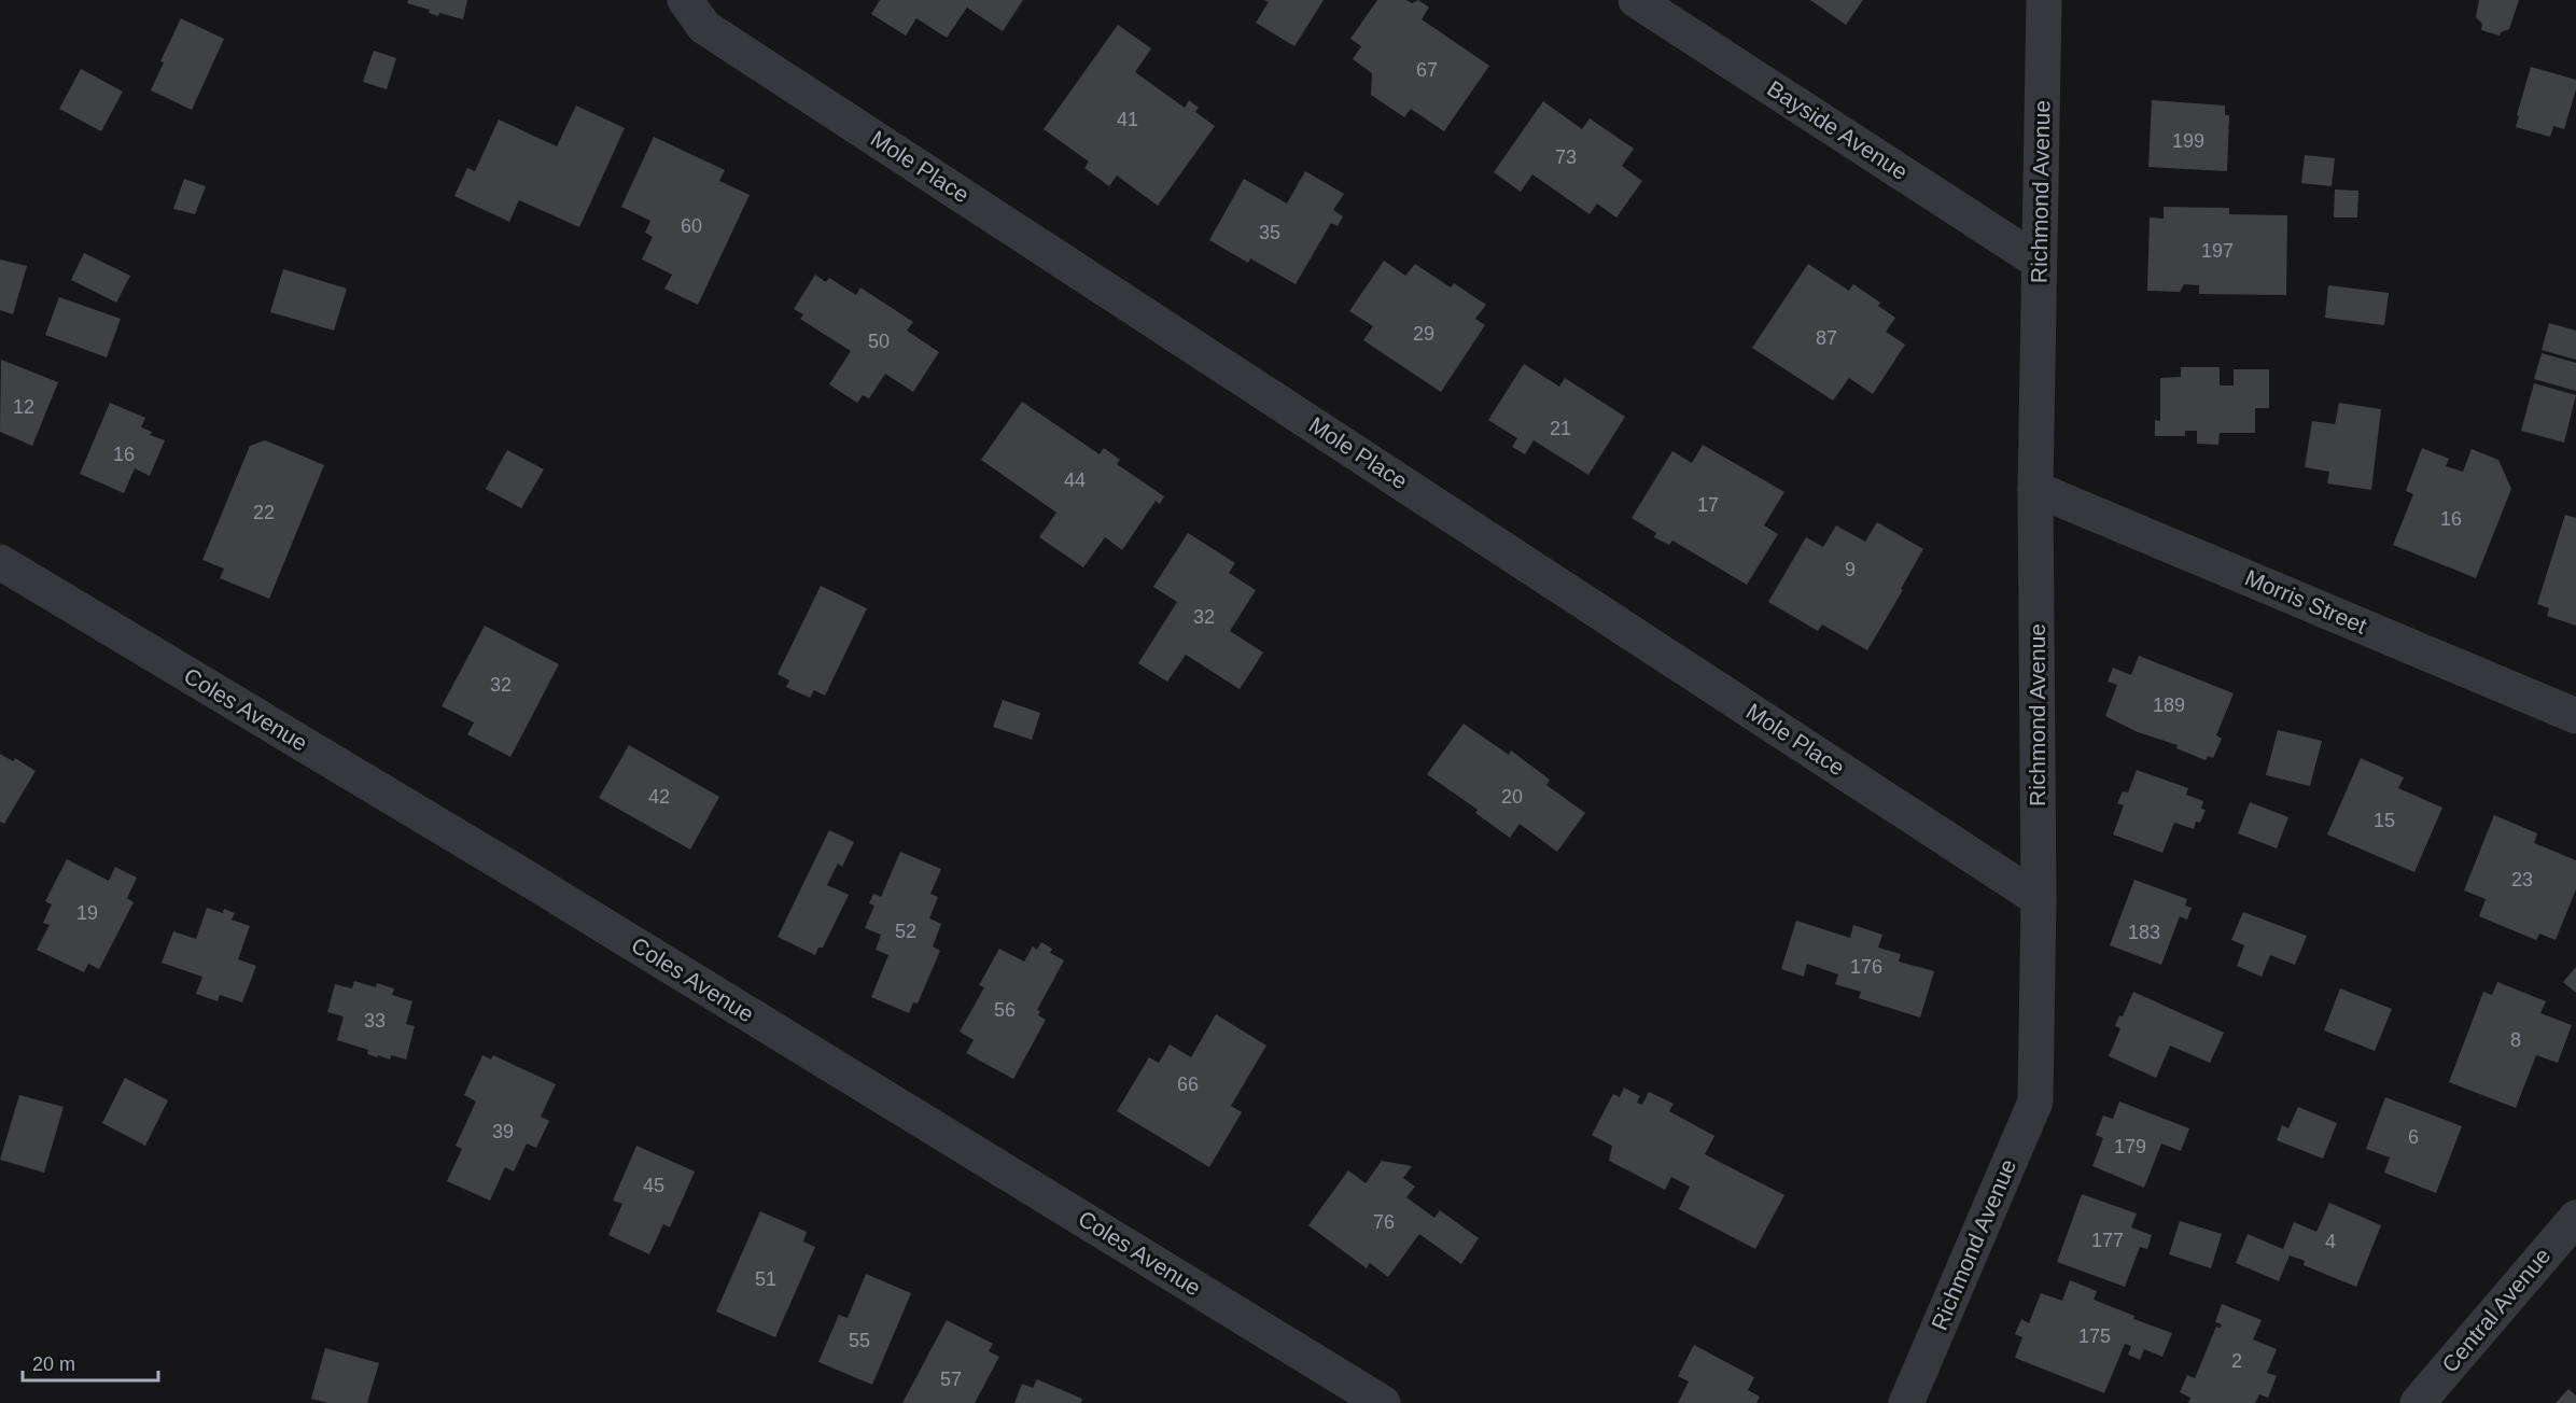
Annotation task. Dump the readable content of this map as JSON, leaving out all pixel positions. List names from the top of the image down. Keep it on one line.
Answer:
{"streets":{"street":["Bayside Avenue","Mole Place","Richmond Avenue","Morris Street","Coles Avenue","Central Avenue"]},"crossings":[["Bayside Avenue","Richmond Avenue"],["Mole Place","Richmond Avenue"],["Richmond Avenue","Morris Street"]],"house_numbers":["67","41","199","73","60","35","197","29","87","50","12","21","16","44","17","22","16","9","32","32","189","42","20","15","23","19","52","183","176","56","33","8","66","39","6","179","45","76","177","4","51","175","55","2","57"],"scale_bar":"20 m"}
